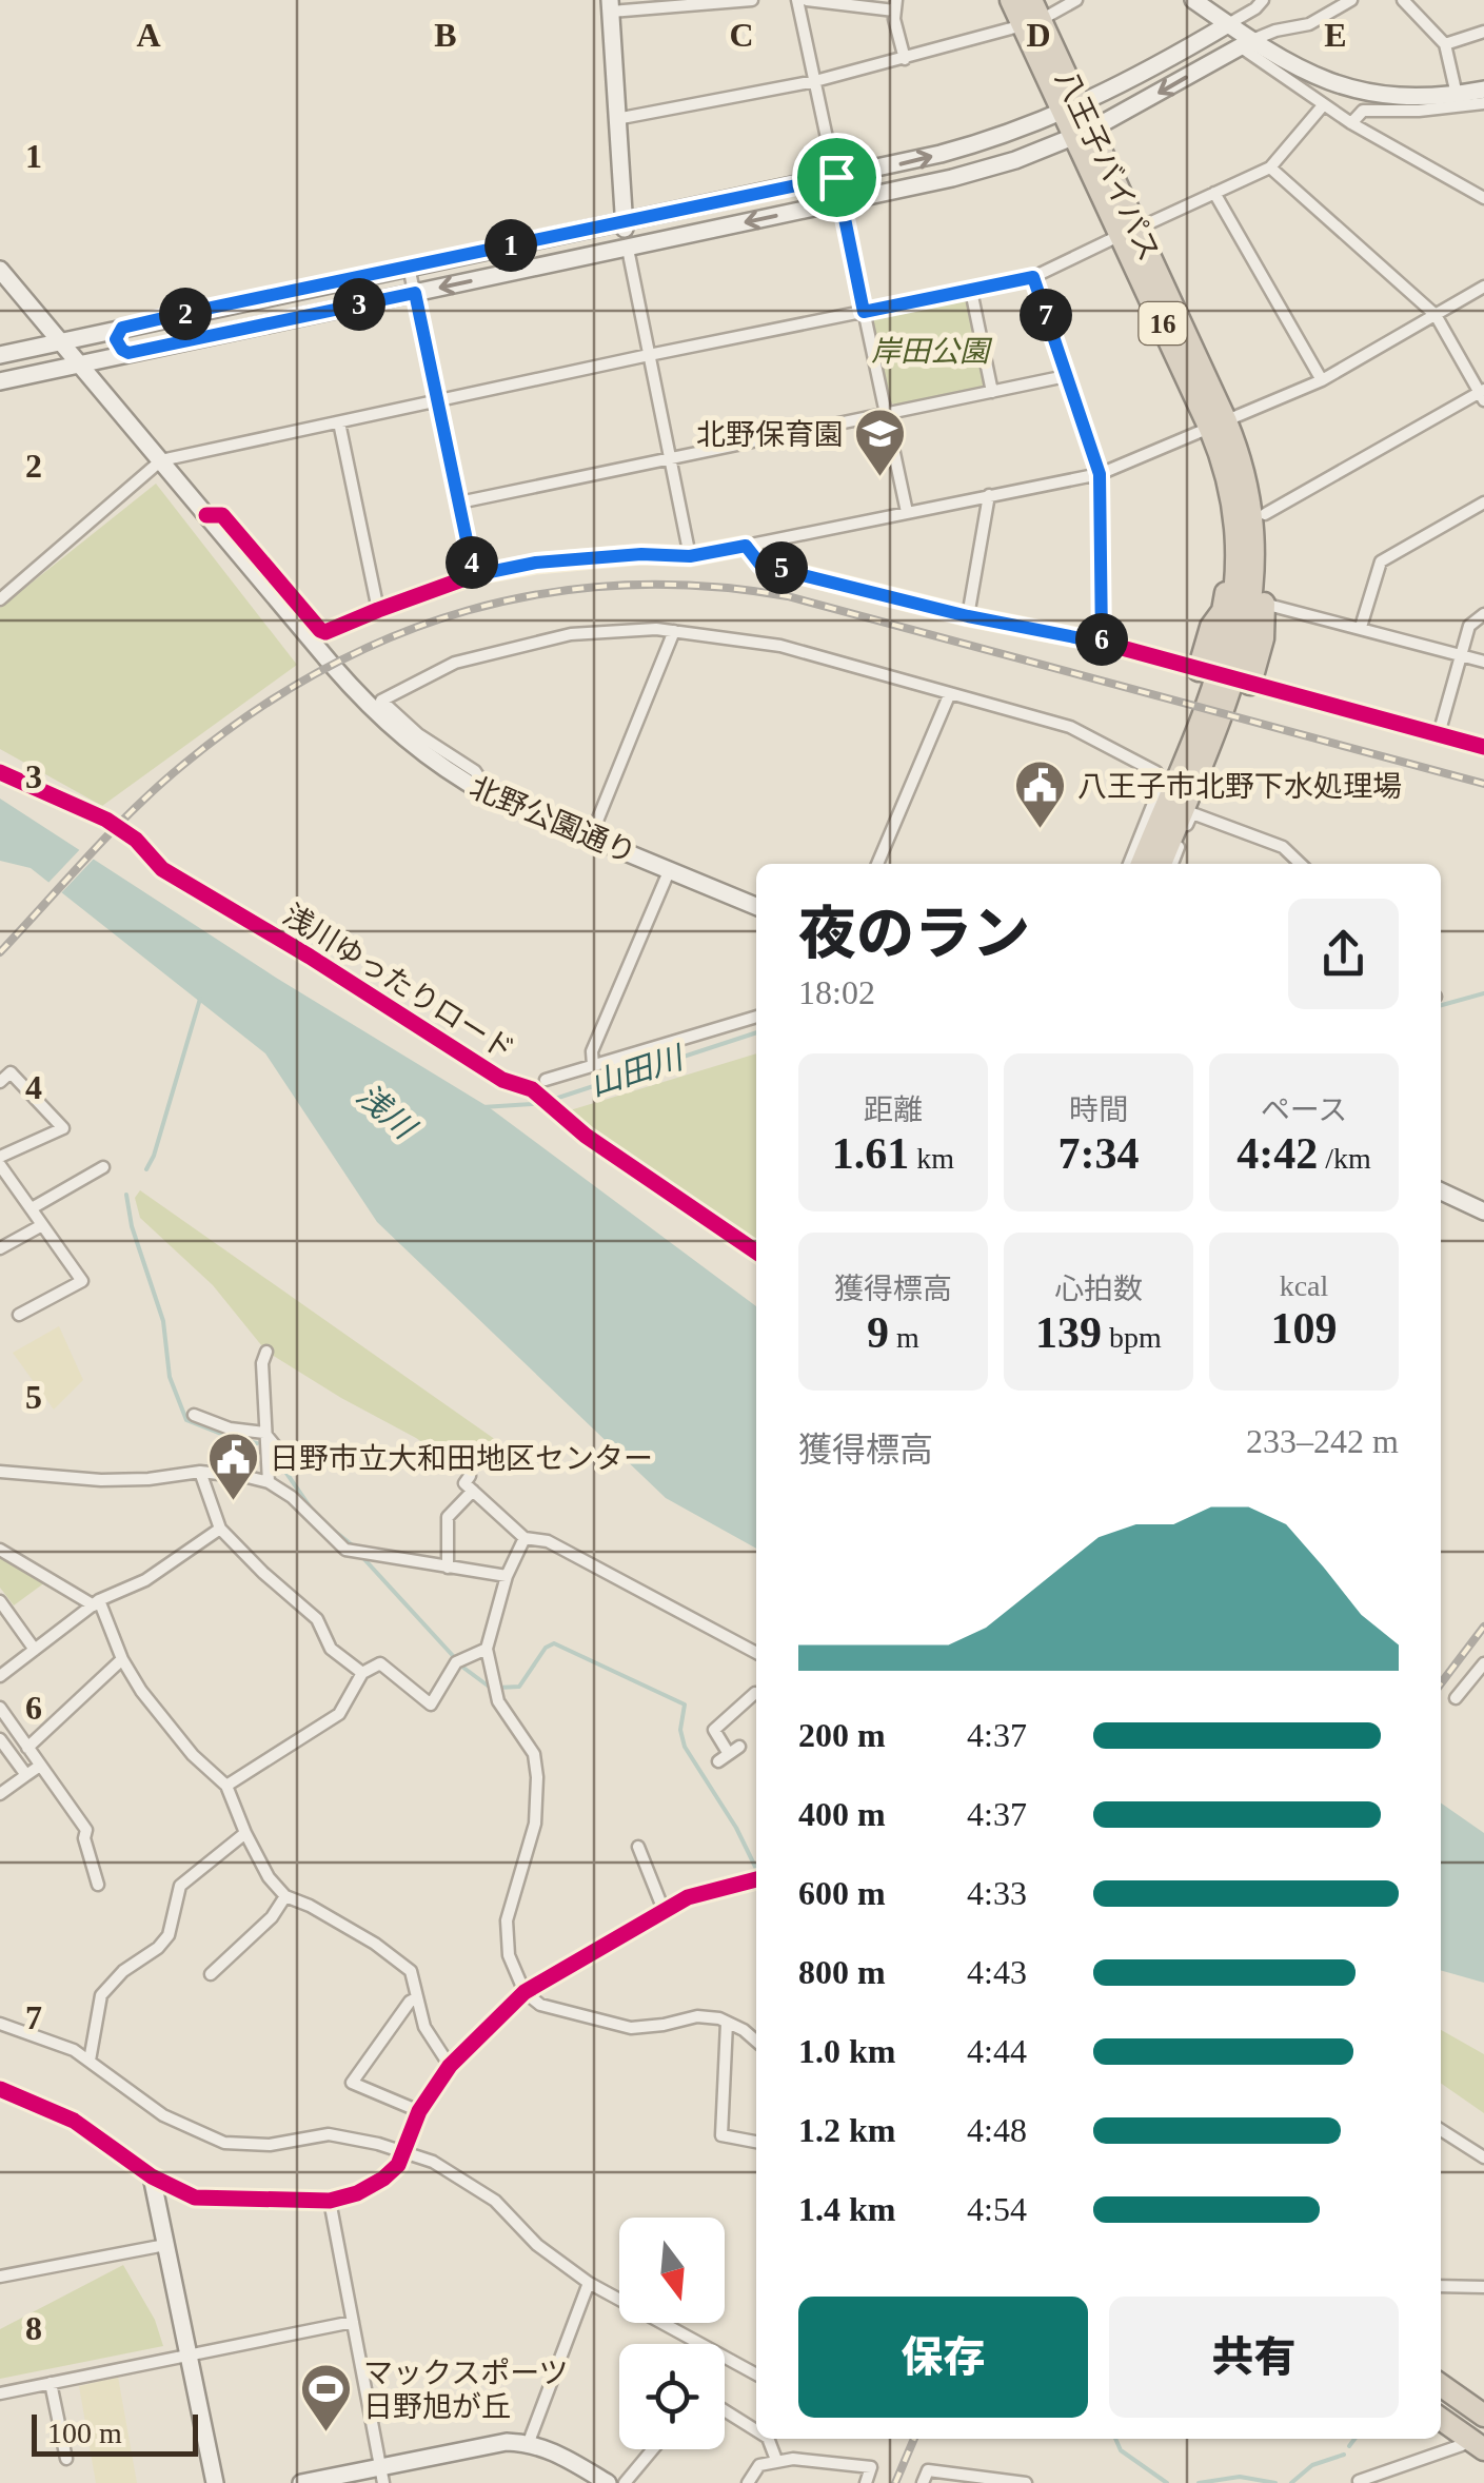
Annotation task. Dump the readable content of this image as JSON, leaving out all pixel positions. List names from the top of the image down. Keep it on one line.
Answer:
{"streets":{"highway":["八王子バイパス","16"],"main road":["北野公園通り"],"cycle path":["浅川ゆったりロード"]},"water":["山田川","浅川"],"parks":["岸田公園"],"places":{"school or university":["北野保育園"],"public building":["八王子市北野下水処理場","日野市立大和田地区センター"],"sports":["マックスポーツ 日野旭が丘"]},"scale_bar":"100 m","north":"bottom","page":{"pins":["1","3","2","7","4","5","6"],"heading":["夜のラン","18:02"],"stats":[["距離","1.61 km"],["時間","7:34"],["ペース","4:42 /km"],["獲得標高","9 m"],["心拍数","139 bpm"],["kcal","109"]],"chart":["獲得標高","233–242 m"],"list":[{"name":"200 m","note":"4:37"},{"name":"400 m","note":"4:37"},{"name":"600 m","note":"4:33"},{"name":"800 m","note":"4:43"},{"name":"1.0 km","note":"4:44"},{"name":"1.2 km","note":"4:48"},{"name":"1.4 km","note":"4:54"}],"buttons":["保存","共有"],"scale":"100 m"},"grid":{"columns":["A","B","C","D","E"],"rows":["1","2","3","4","5","6","7","8"]}}
